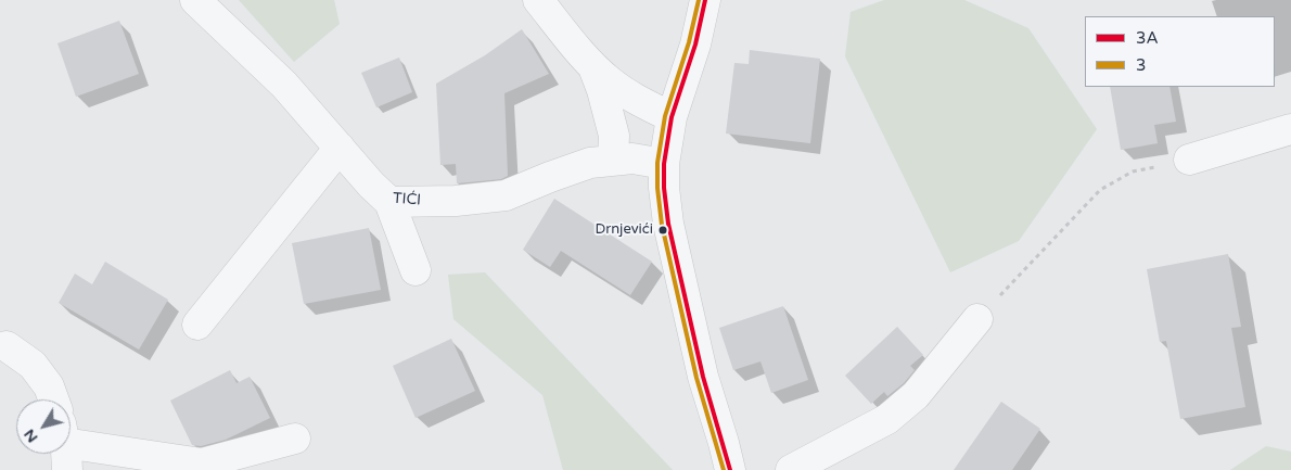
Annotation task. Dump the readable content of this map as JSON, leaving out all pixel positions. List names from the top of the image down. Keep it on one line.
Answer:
{"streets":{"street":["TIĆI"]},"places":["Drnjevići"],"lines":["transit line 3A","transit line 3"],"legend":["3A","3"],"north":"bottom left"}
